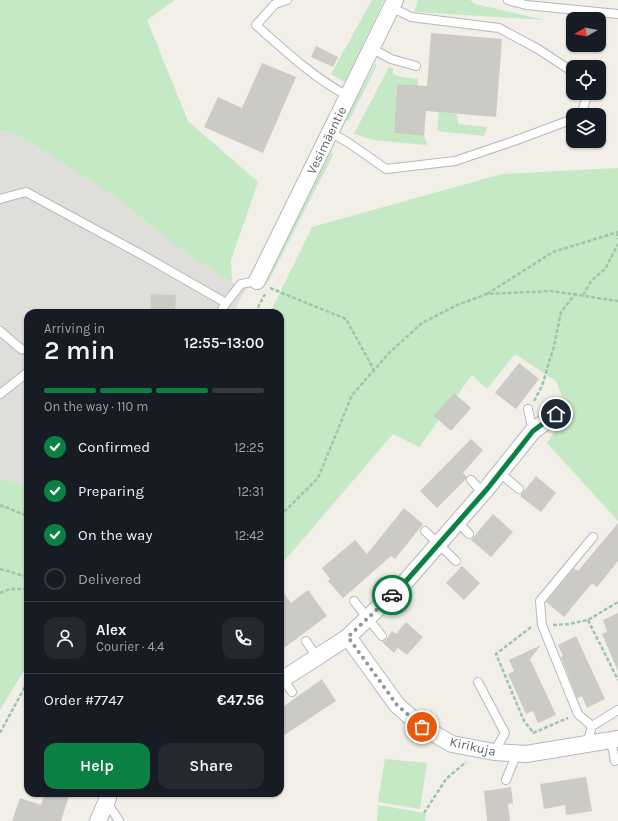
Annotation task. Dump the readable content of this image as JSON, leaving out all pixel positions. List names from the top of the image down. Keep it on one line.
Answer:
{"streets":{"street":["Vesimäentie","Kirikuja"]},"north":"left","page":{"heading":["2 min","Arriving in","12:55–13:00"],"panel":["Alex","Courier · 4.4","Order #7747","€47.56"],"bar":"On the way · 110 m","list":[["Confirmed","12:25"],["Preparing","12:31"],["On the way","12:42"],"Delivered"],"buttons":["Help","Share"]}}
